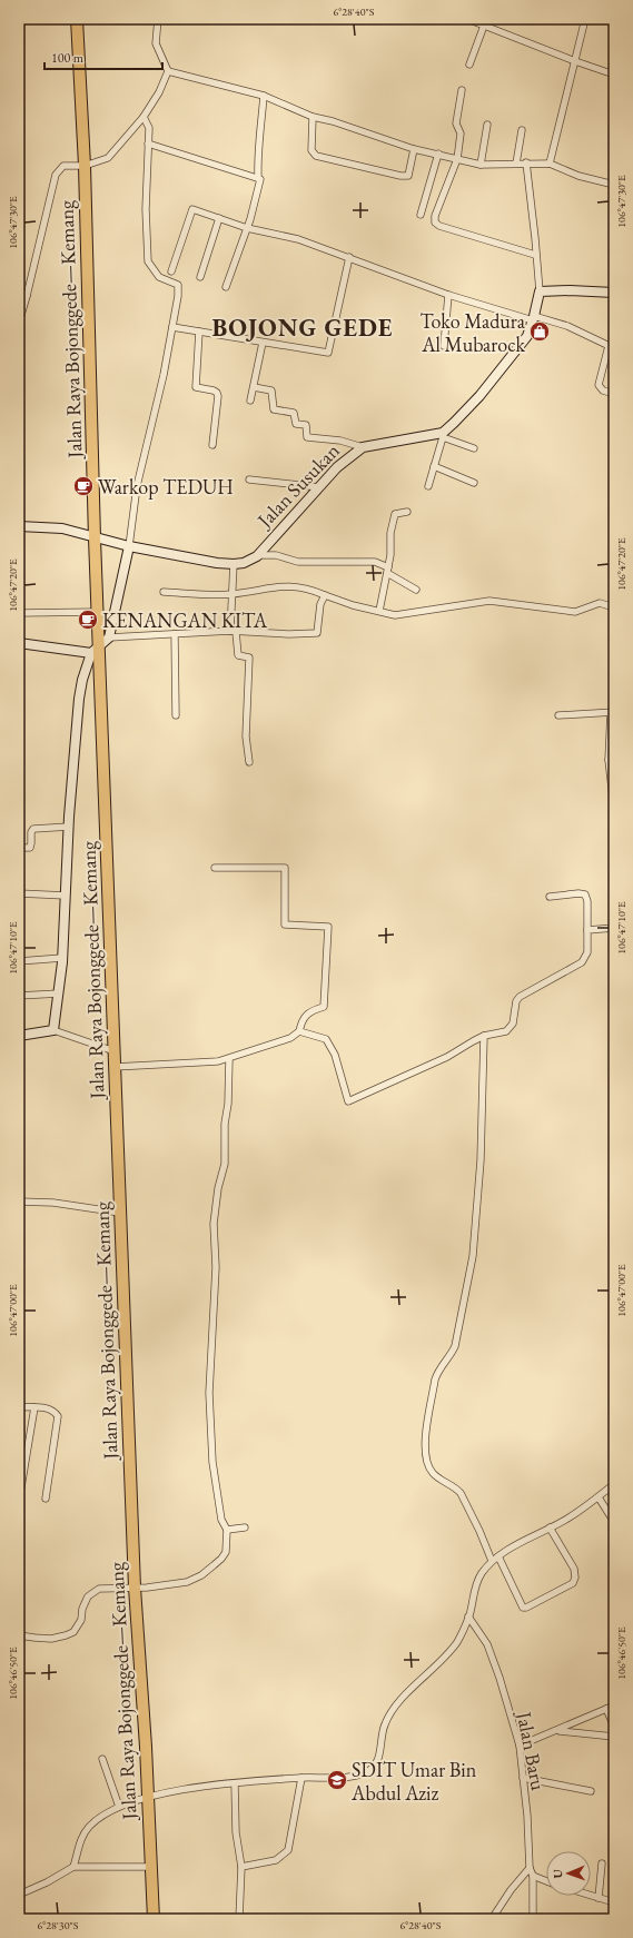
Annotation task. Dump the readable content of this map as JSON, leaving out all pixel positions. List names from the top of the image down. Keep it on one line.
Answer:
{"streets":{"highway":["Jalan Raya Bojonggede—Kemang"],"street":["Jalan Susukan","Jalan Baru"]},"crossings":[["Jalan Raya Bojonggede—Kemang","Jalan Susukan"]],"districts":["BOJONG GEDE"],"places":{"shop":["Toko Madura Al Mubarock"],"cafe":["Warkop TEDUH","KENANGAN KITA"],"school or university":["SDIT Umar Bin Abdul Aziz"]},"scale_bar":"100 m","north":"left","coordinates":["6°28'40\"S","106°47'30\"E","106°47'20\"E","106°47'10\"E","106°47'00\"E","106°46'50\"E","6°28'30\"S"]}
